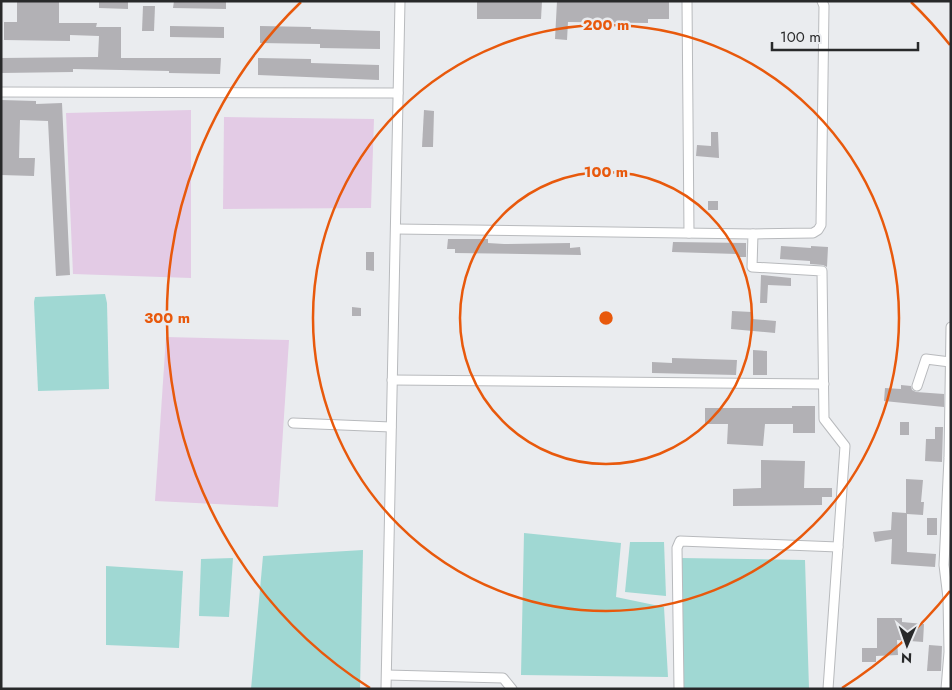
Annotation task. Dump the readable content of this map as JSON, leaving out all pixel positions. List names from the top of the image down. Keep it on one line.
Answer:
{"scale_bar":"100 m","north":"bottom","rings":["200 m","100 m","300 m"]}
